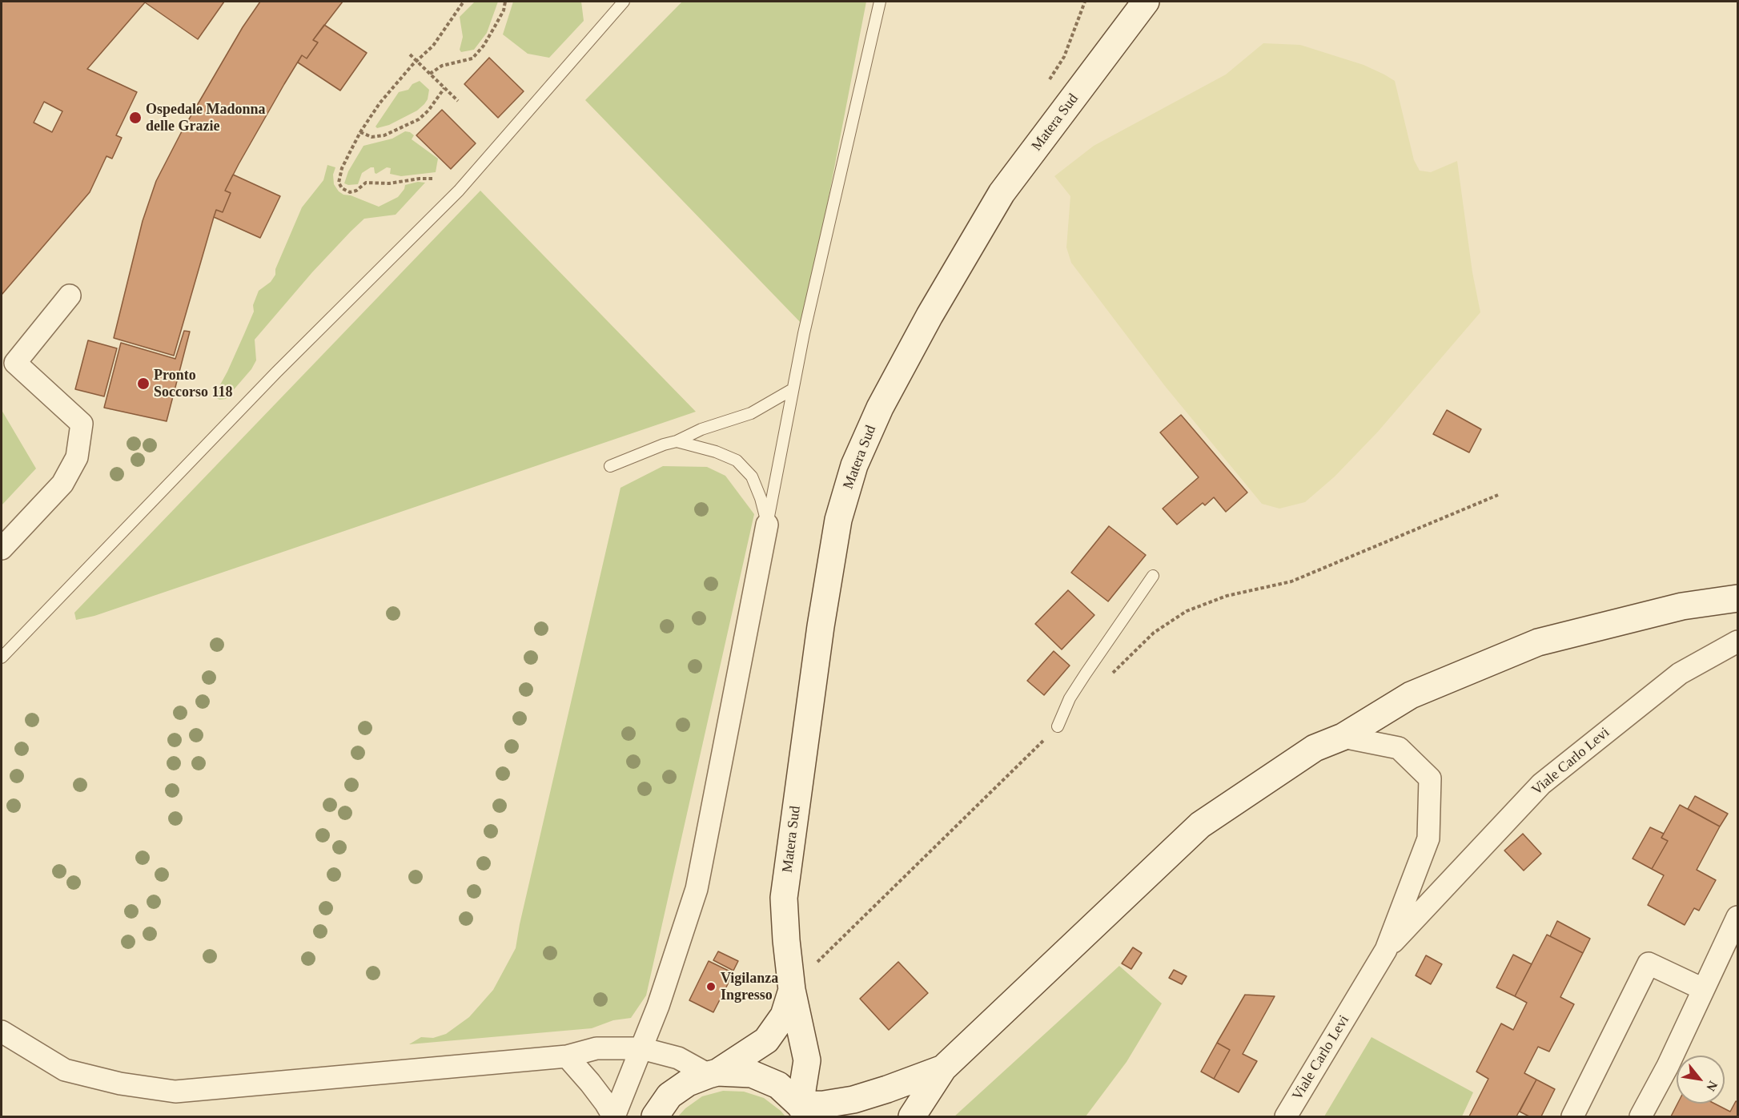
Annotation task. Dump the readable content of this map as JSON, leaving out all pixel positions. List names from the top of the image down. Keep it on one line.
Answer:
{"streets":{"main road":["Matera Sud"],"street":["Viale Carlo Levi"]},"places":["Ospedale Madonna delle Grazie","Pronto Soccorso 118","Vigilanza Ingresso"],"north":"bottom right"}
